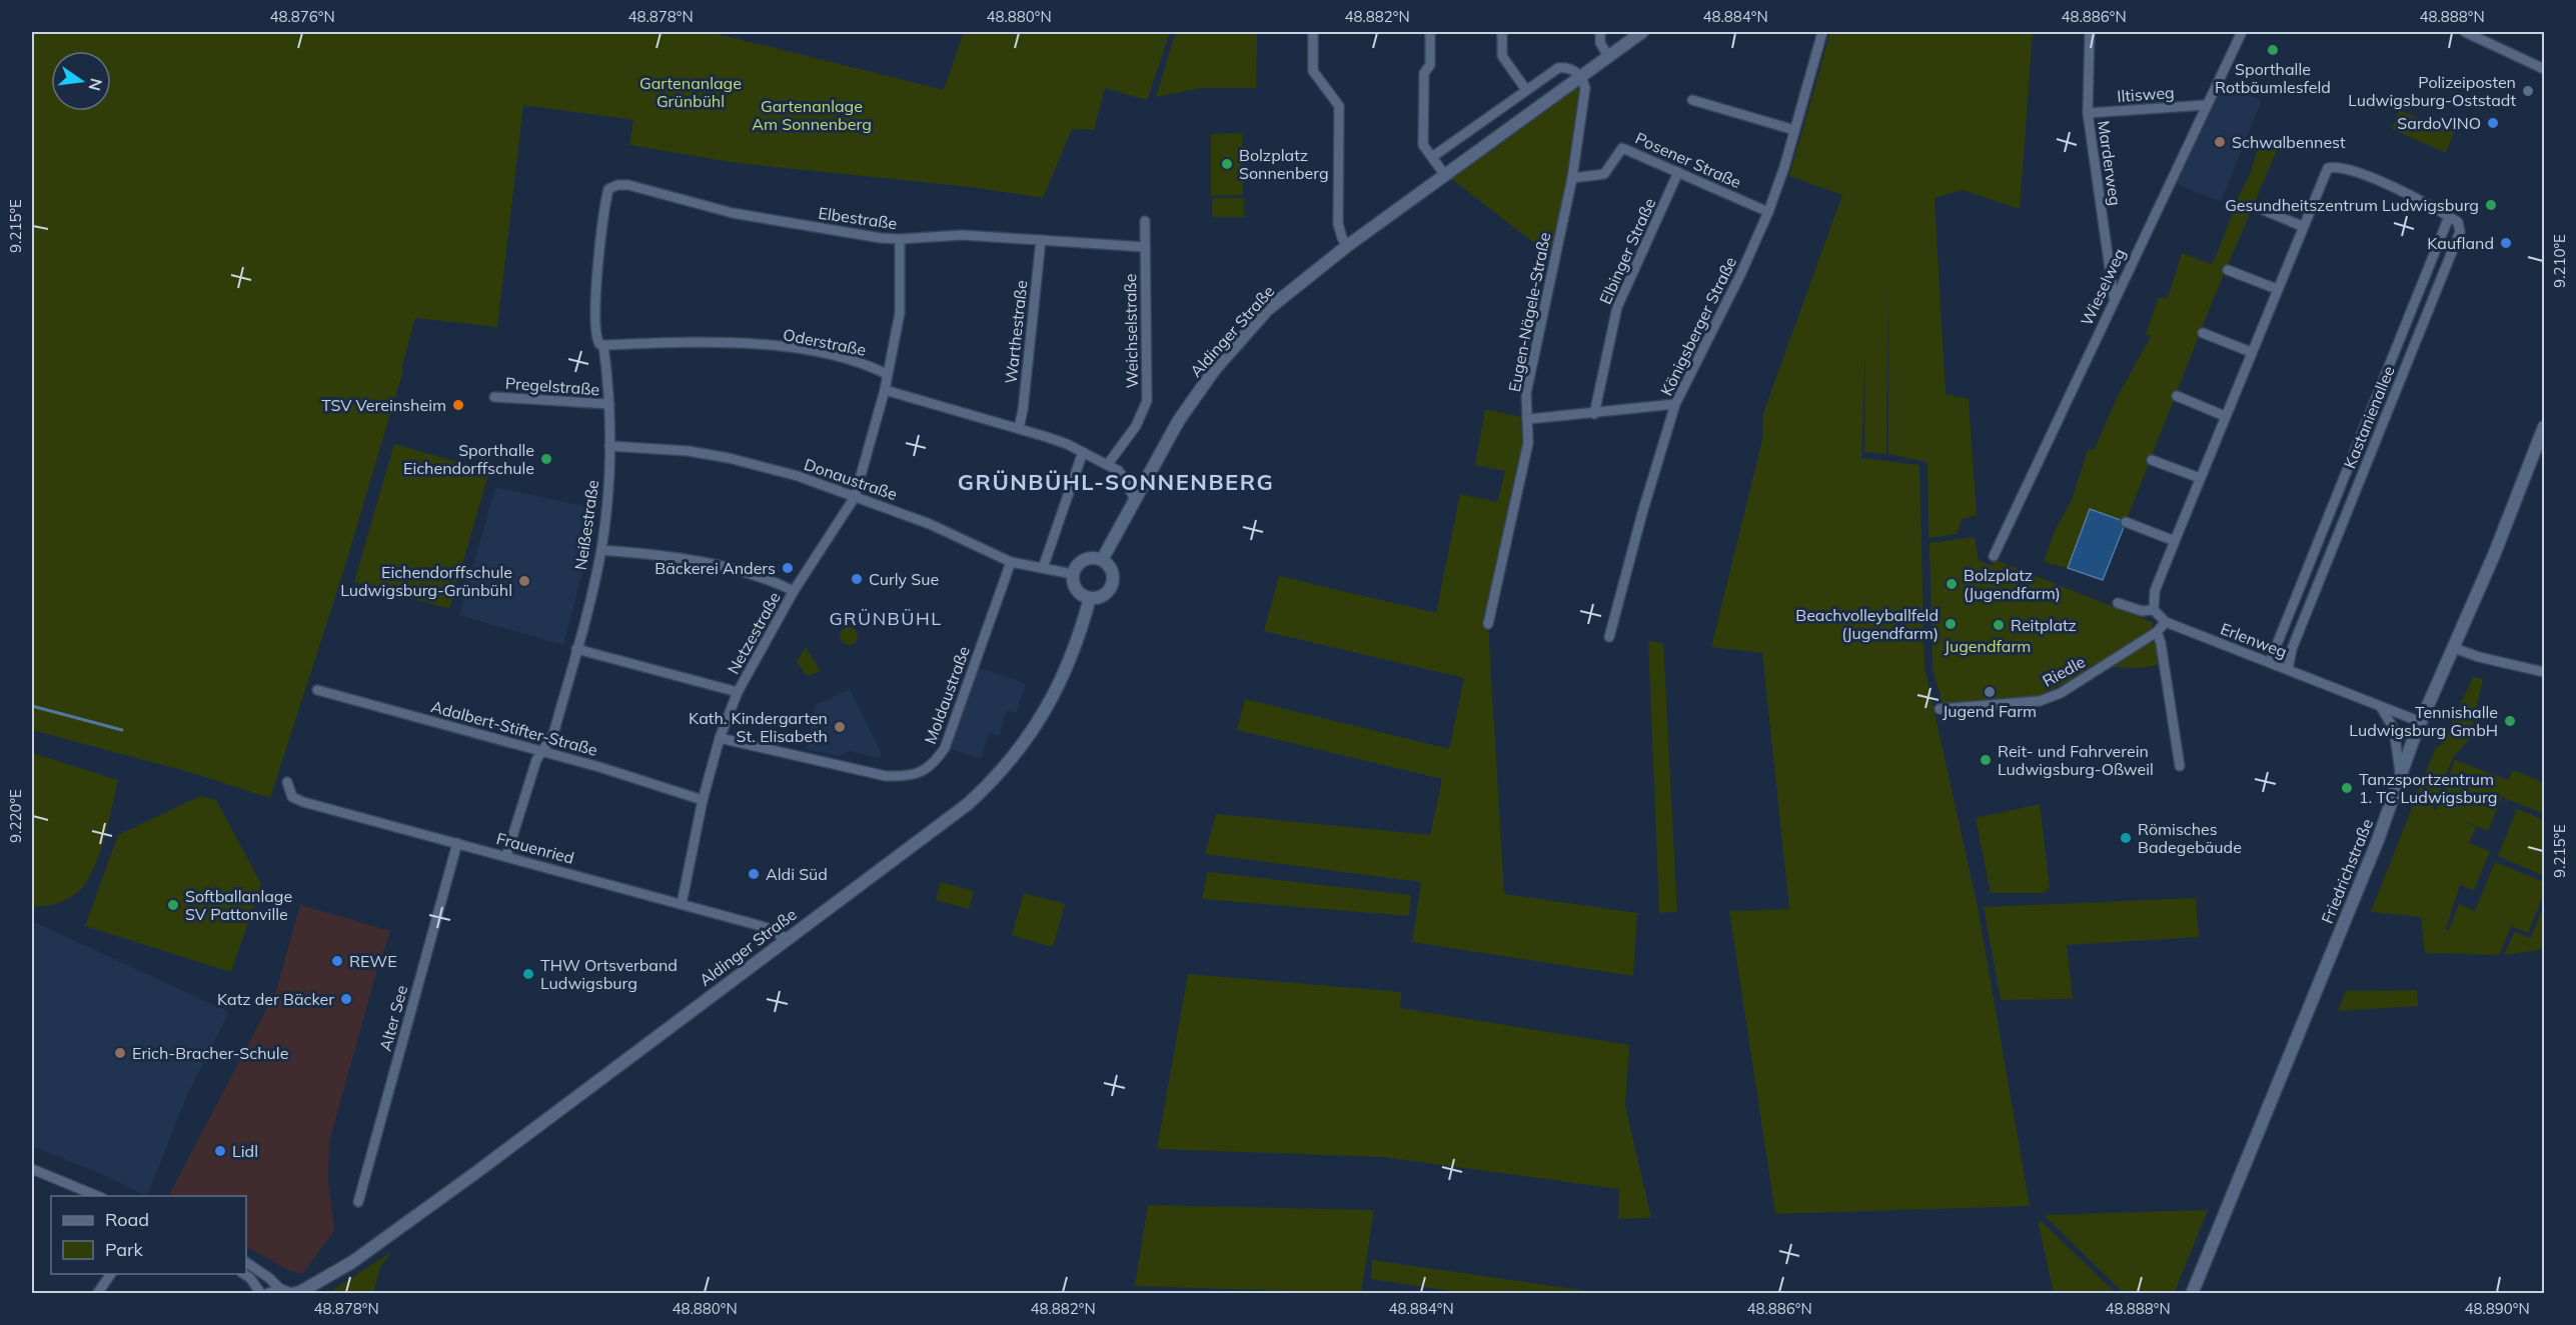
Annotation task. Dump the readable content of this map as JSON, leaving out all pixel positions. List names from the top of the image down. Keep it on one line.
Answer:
{"streets":{"main road":["Aldinger Straße","Friedrichstraße"],"street":["Iltisweg","Posener Straße","Marderweg","Elbestraße","Elbinger Straße","Wieselweg","Eugen-Nägele-Straße","Königsberger Straße","Weichselstraße","Warthestraße","Oderstraße","Pregelstraße","Kastanienallee","Donaustraße","Neißestraße","Netzestraße","Erlenweg","Riedle","Moldaustraße","Adalbert-Stifter-Straße","Frauenried","Alter See"]},"crossings":[["Iltisweg","Marderweg"],["Iltisweg","Wieselweg"],["Posener Straße","Elbinger Straße"],["Posener Straße","Eugen-Nägele-Straße"],["Posener Straße","Königsberger Straße"],["Marderweg","Wieselweg"],["Elbestraße","Weichselstraße"],["Elbestraße","Warthestraße"],["Elbestraße","Neißestraße"],["Eugen-Nägele-Straße","Aldinger Straße"],["Aldinger Straße","Donaustraße"],["Aldinger Straße","Frauenried"],["Oderstraße","Neißestraße"],["Pregelstraße","Neißestraße"],["Kastanienallee","Erlenweg"],["Donaustraße","Neißestraße"],["Donaustraße","Netzestraße"],["Donaustraße","Moldaustraße"],["Neißestraße","Adalbert-Stifter-Straße"],["Neißestraße","Frauenried"],["Netzestraße","Moldaustraße"],["Netzestraße","Adalbert-Stifter-Straße"],["Netzestraße","Frauenried"],["Erlenweg","Riedle"],["Erlenweg","Friedrichstraße"],["Frauenried","Alter See"]],"districts":["GRÜNBÜHL-SONNENBERG","GRÜNBÜHL"],"parks":["Gartenanlage Grünbühl","Gartenanlage Am Sonnenberg","Jugendfarm"],"places":["Sporthalle Rotbäumlesfeld","Polizeiposten Ludwigsburg-Oststadt","SardoVINO","Schwalbennest","Bolzplatz Sonnenberg","Gesundheitszentrum Ludwigsburg","Kaufland","TSV Vereinsheim","Sporthalle Eichendorffschule","Bäckerei Anders","Curly Sue","Eichendorffschule Ludwigsburg-Grünbühl","Bolzplatz (Jugendfarm)","Beachvolleyballfeld (Jugendfarm)","Reitplatz","Jugend Farm","Tennishalle Ludwigsburg GmbH","Kath. Kindergarten St. Elisabeth","Reit- und Fahrverein Ludwigsburg-Oßweil","Tanzsportzentrum 1. TC Ludwigsburg","Römisches Badegebäude","Aldi Süd","Softballanlage SV Pattonville","REWE","THW Ortsverband Ludwigsburg","Katz der Bäcker","Erich-Bracher-Schule","Lidl"],"legend":["Road","Park"],"north":"right","coordinates":["48.876°N","48.878°N","48.880°N","48.882°N","48.884°N","48.886°N","48.888°N","9.215°E","9.210°E","9.220°E","48.890°N"]}
